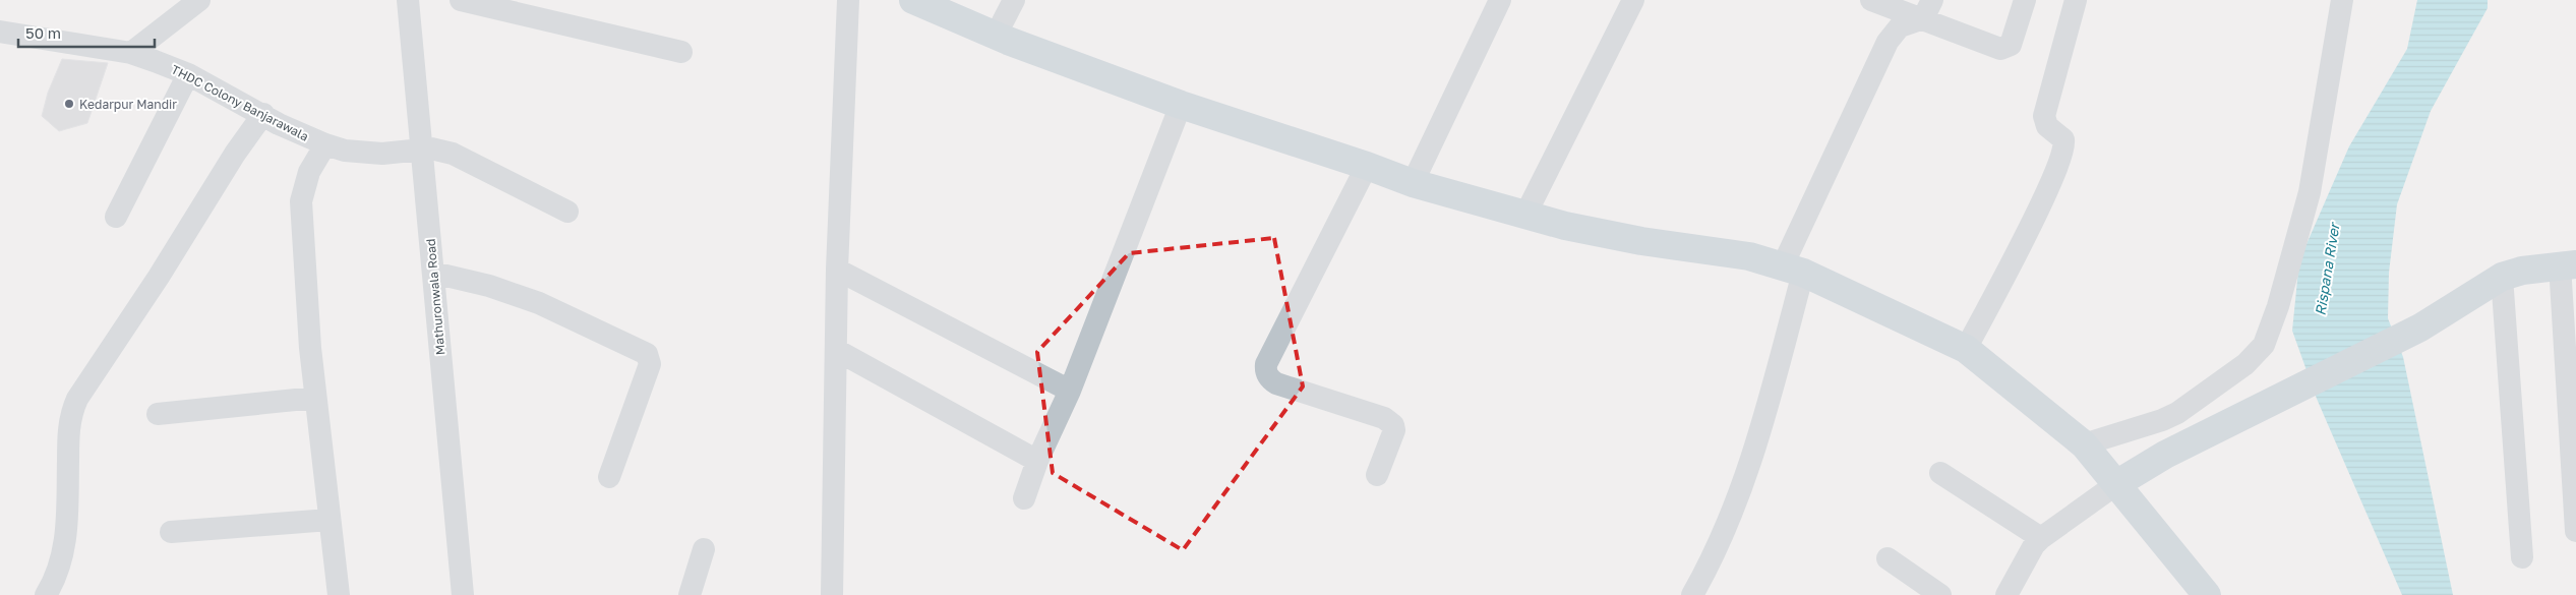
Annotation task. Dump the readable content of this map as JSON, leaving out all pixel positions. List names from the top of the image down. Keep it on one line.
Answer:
{"streets":{"street":["THDC Colony Banjarawala","Mathuronwala Road"]},"crossings":[["THDC Colony Banjarawala","Mathuronwala Road"]],"water":["Rispana River"],"places":["Kedarpur Mandir"],"scale_bar":"50 m"}
